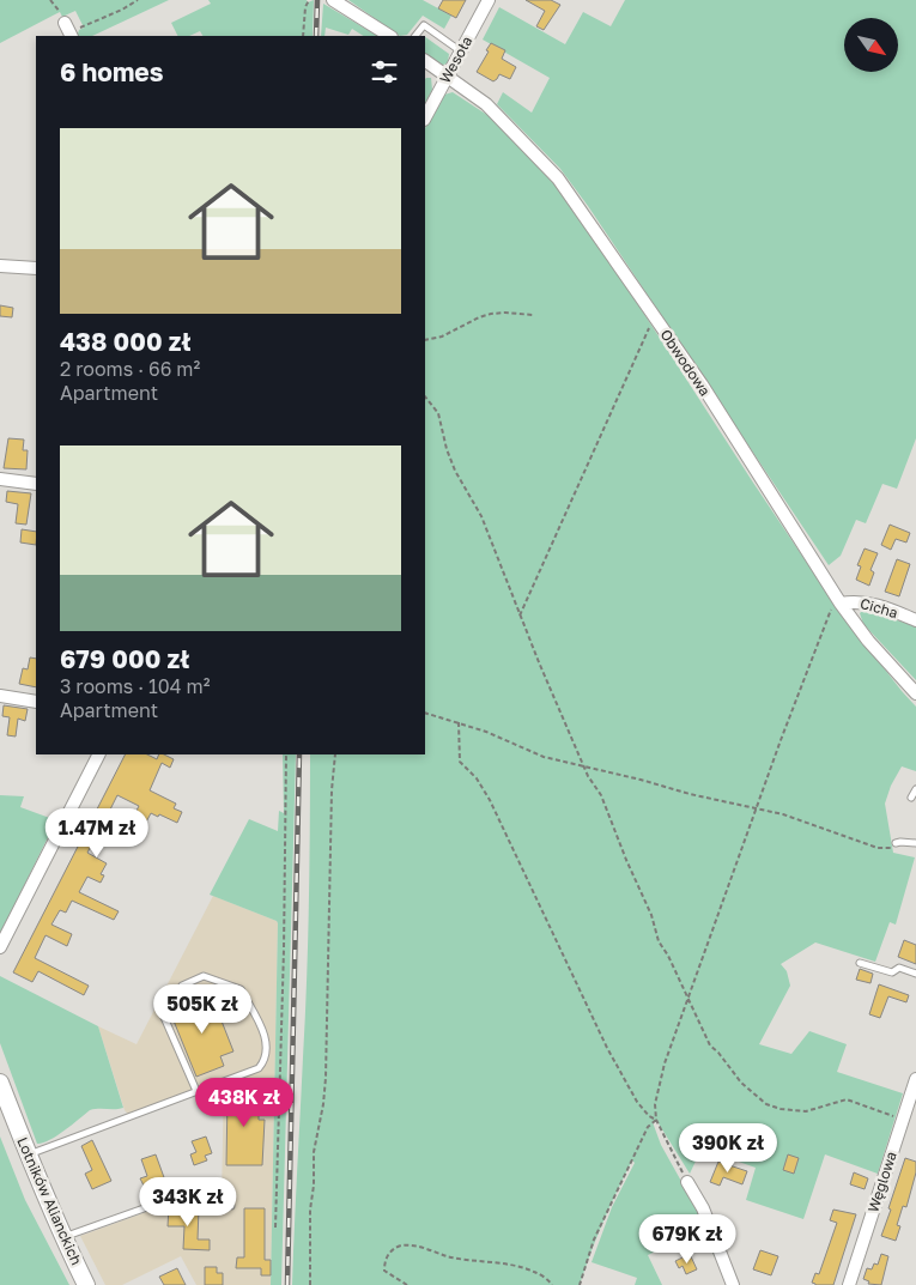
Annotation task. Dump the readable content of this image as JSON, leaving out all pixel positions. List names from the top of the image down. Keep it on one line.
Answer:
{"streets":{"main road":["Lotników Alianckich"],"street":["Wesoła","Obwodowa","Cicha","Węglowa"]},"crossings":[["Wesoła","Obwodowa"],["Obwodowa","Cicha"]],"north":"bottom right","page":{"heading":"6 homes","list":[{"name":"438 000 zł","note":"2 rooms · 66 m² · Apartment"},{"name":"679 000 zł","note":"3 rooms · 104 m² · Apartment"}],"price":["1.47M zł","505K zł","438K zł","390K zł","343K zł","679K zł"]}}
